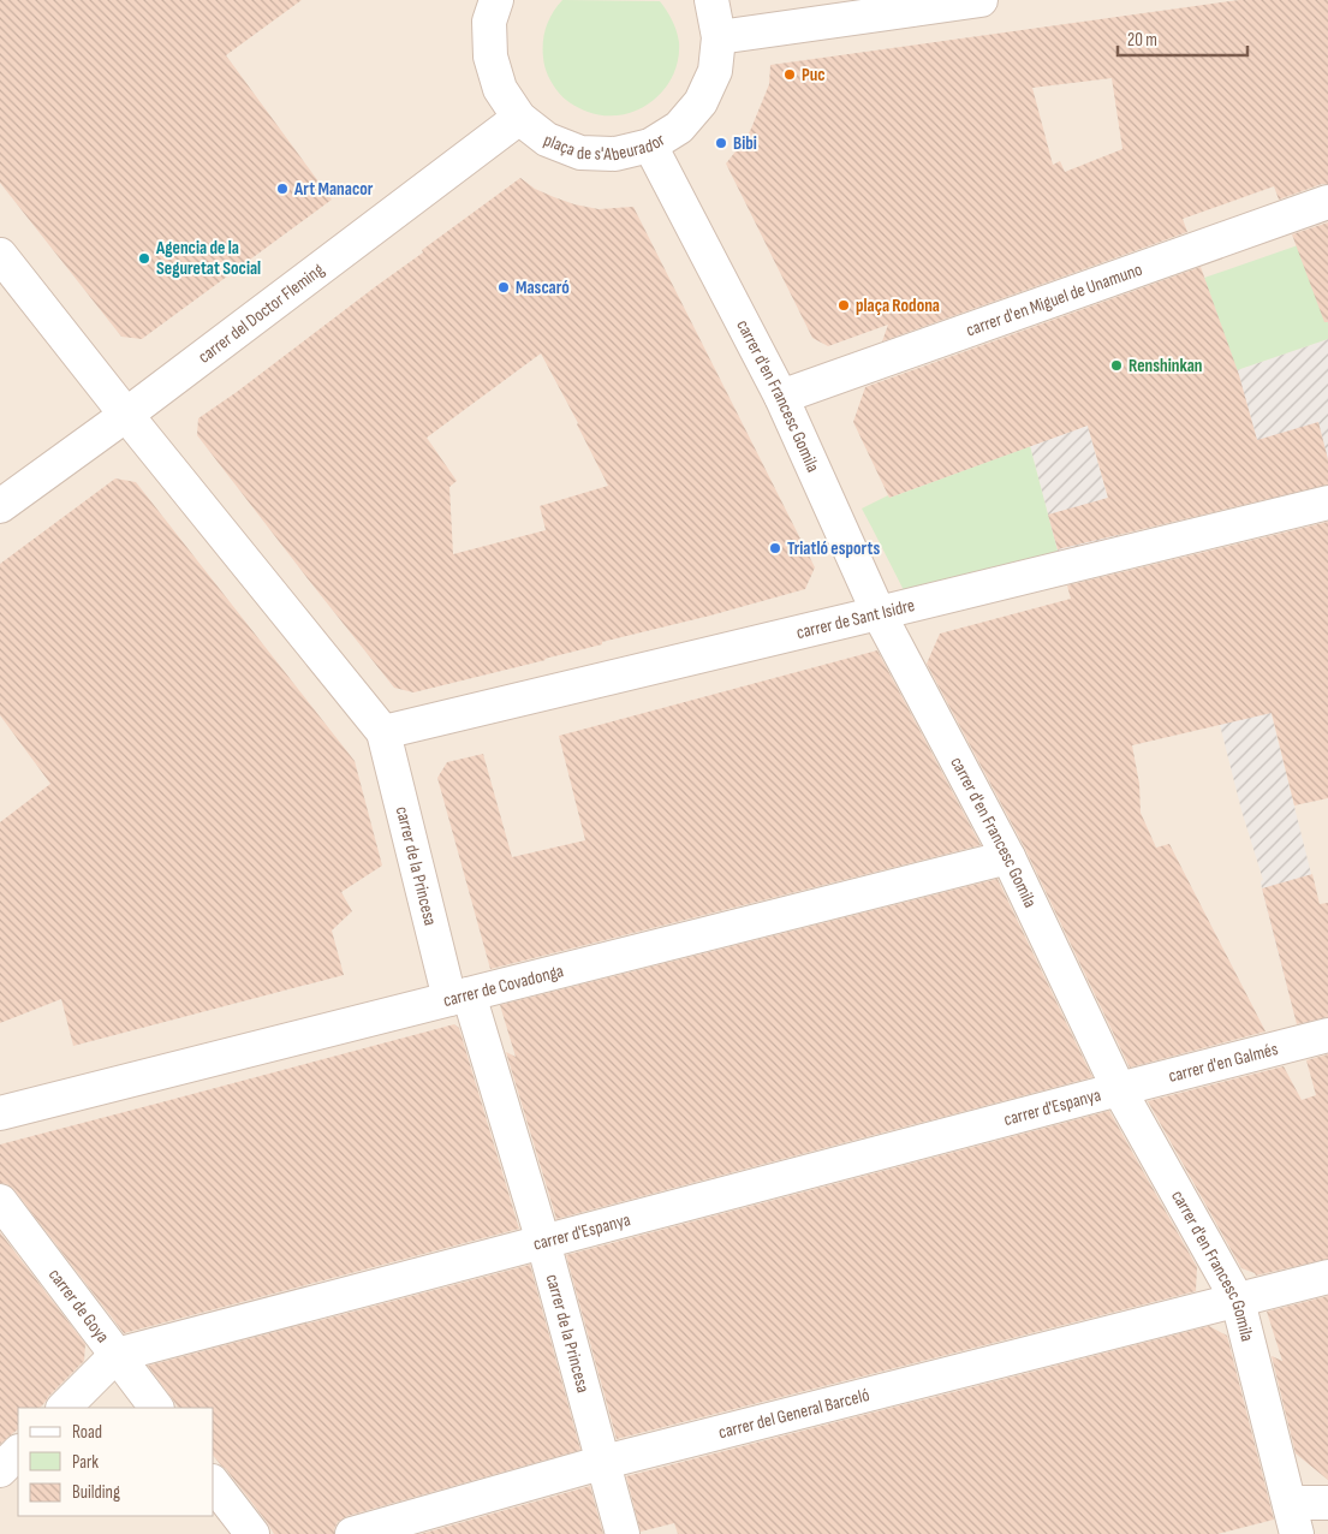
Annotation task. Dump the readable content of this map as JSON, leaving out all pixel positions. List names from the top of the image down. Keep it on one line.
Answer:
{"streets":{"street":["plaça de s'Abeurador","carrer d'en Miguel de Unamuno","carrer del Doctor Fleming","carrer d'en Francesc Gomila","carrer de Sant Isidre","carrer de la Princesa","carrer de Covadonga","carrer d'en Galmés","carrer d'Espanya","carrer de Goya","carrer del General Barceló"]},"crossings":[["plaça de s'Abeurador","carrer del Doctor Fleming"],["plaça de s'Abeurador","carrer d'en Francesc Gomila"],["carrer d'en Miguel de Unamuno","carrer d'en Francesc Gomila"],["carrer d'en Francesc Gomila","carrer de Sant Isidre"],["carrer d'en Francesc Gomila","carrer de Covadonga"],["carrer d'en Francesc Gomila","carrer d'en Galmés"],["carrer d'en Francesc Gomila","carrer d'Espanya"],["carrer d'en Francesc Gomila","carrer del General Barceló"],["carrer de Sant Isidre","carrer de la Princesa"],["carrer de la Princesa","carrer de Covadonga"],["carrer de la Princesa","carrer d'Espanya"],["carrer de la Princesa","carrer del General Barceló"],["carrer d'en Galmés","carrer d'Espanya"],["carrer d'Espanya","carrer de Goya"]],"places":["Puc","Bibi","Art Manacor","Agencia de la Seguretat Social","Mascaró","plaça Rodona","Renshinkan","Triatló esports"],"legend":["Road","Park","Building"],"scale_bar":"20 m"}
